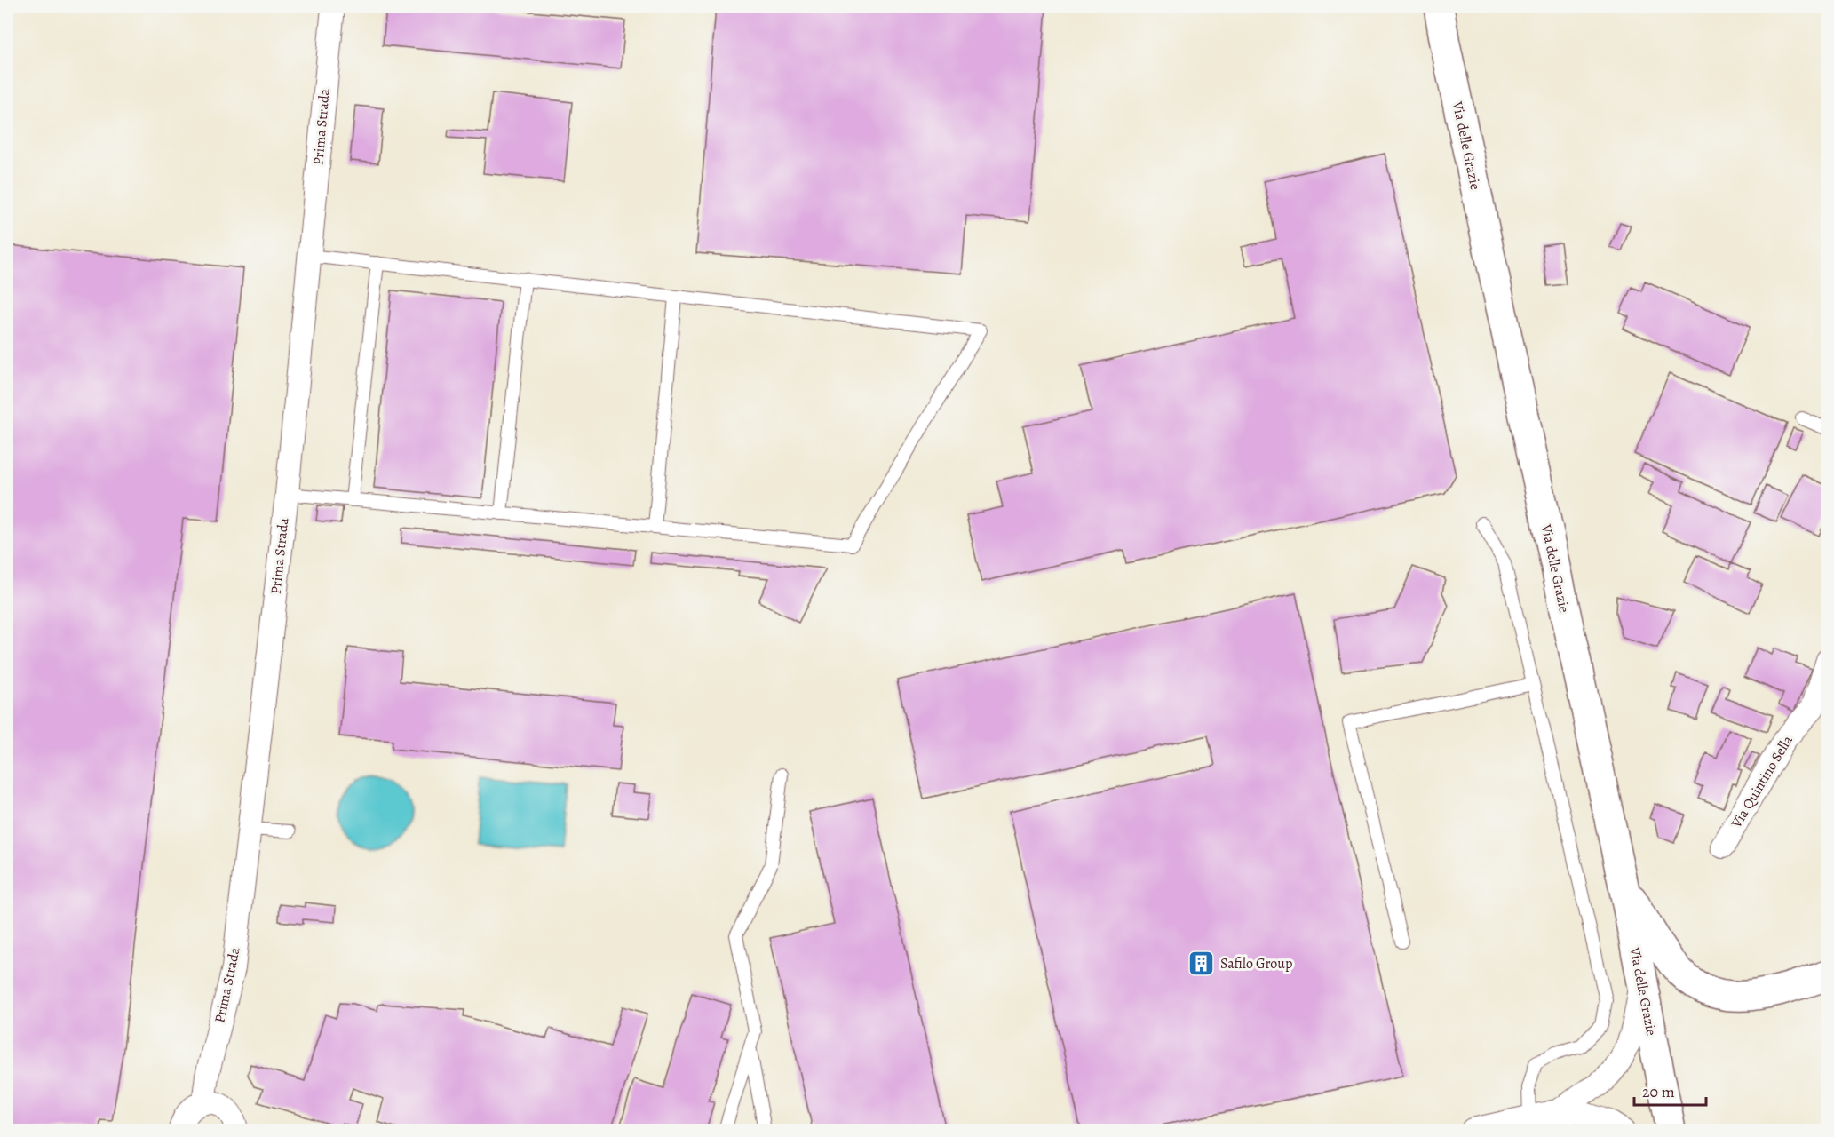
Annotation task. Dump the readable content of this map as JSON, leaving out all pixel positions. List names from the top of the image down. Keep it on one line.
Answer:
{"streets":{"main road":["Via delle Grazie"],"street":["Prima Strada","Via Quintino Sella"]},"places":{"building":["Safilo Group"]},"scale_bar":"20 m"}
